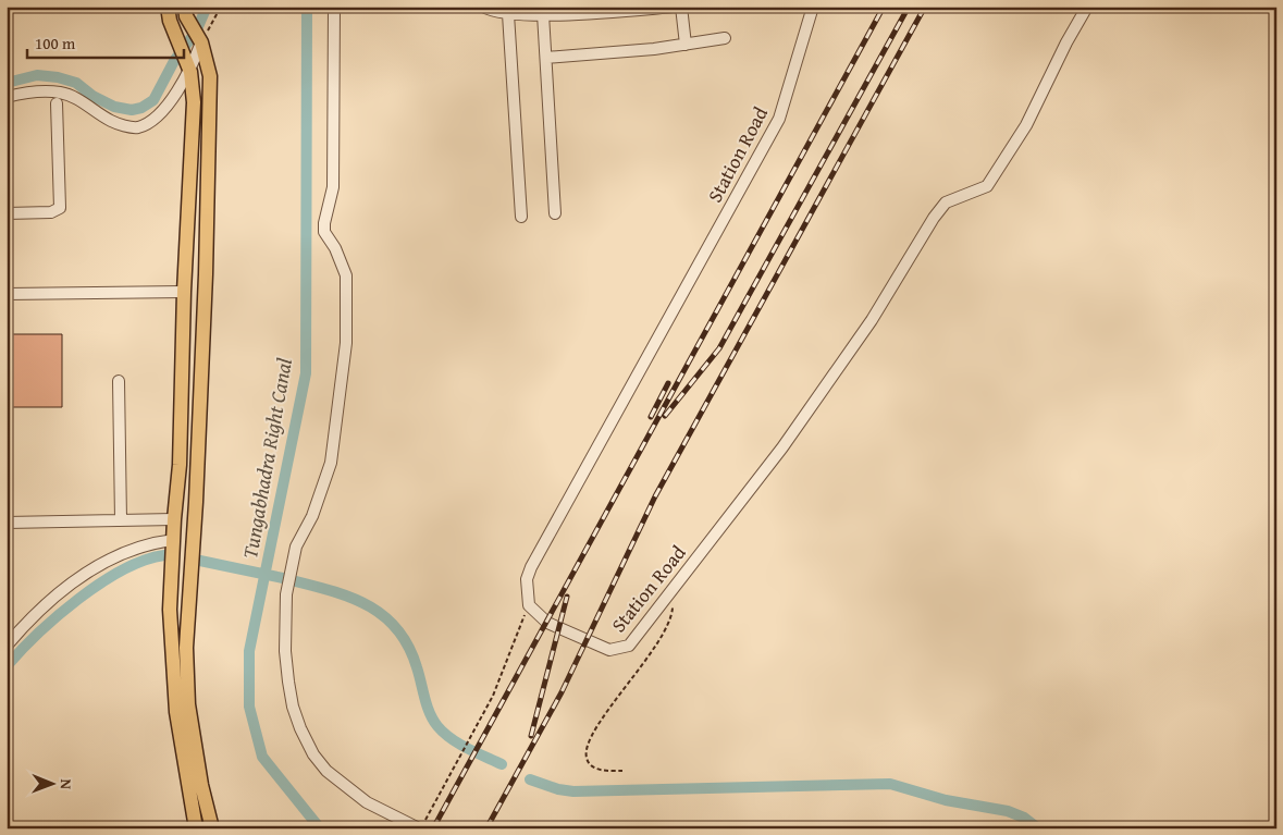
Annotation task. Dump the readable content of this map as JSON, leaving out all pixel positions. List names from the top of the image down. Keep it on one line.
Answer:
{"streets":{"street":["Station Road"]},"water":["Tungabhadra Right Canal"],"scale_bar":"100 m","north":"right"}
